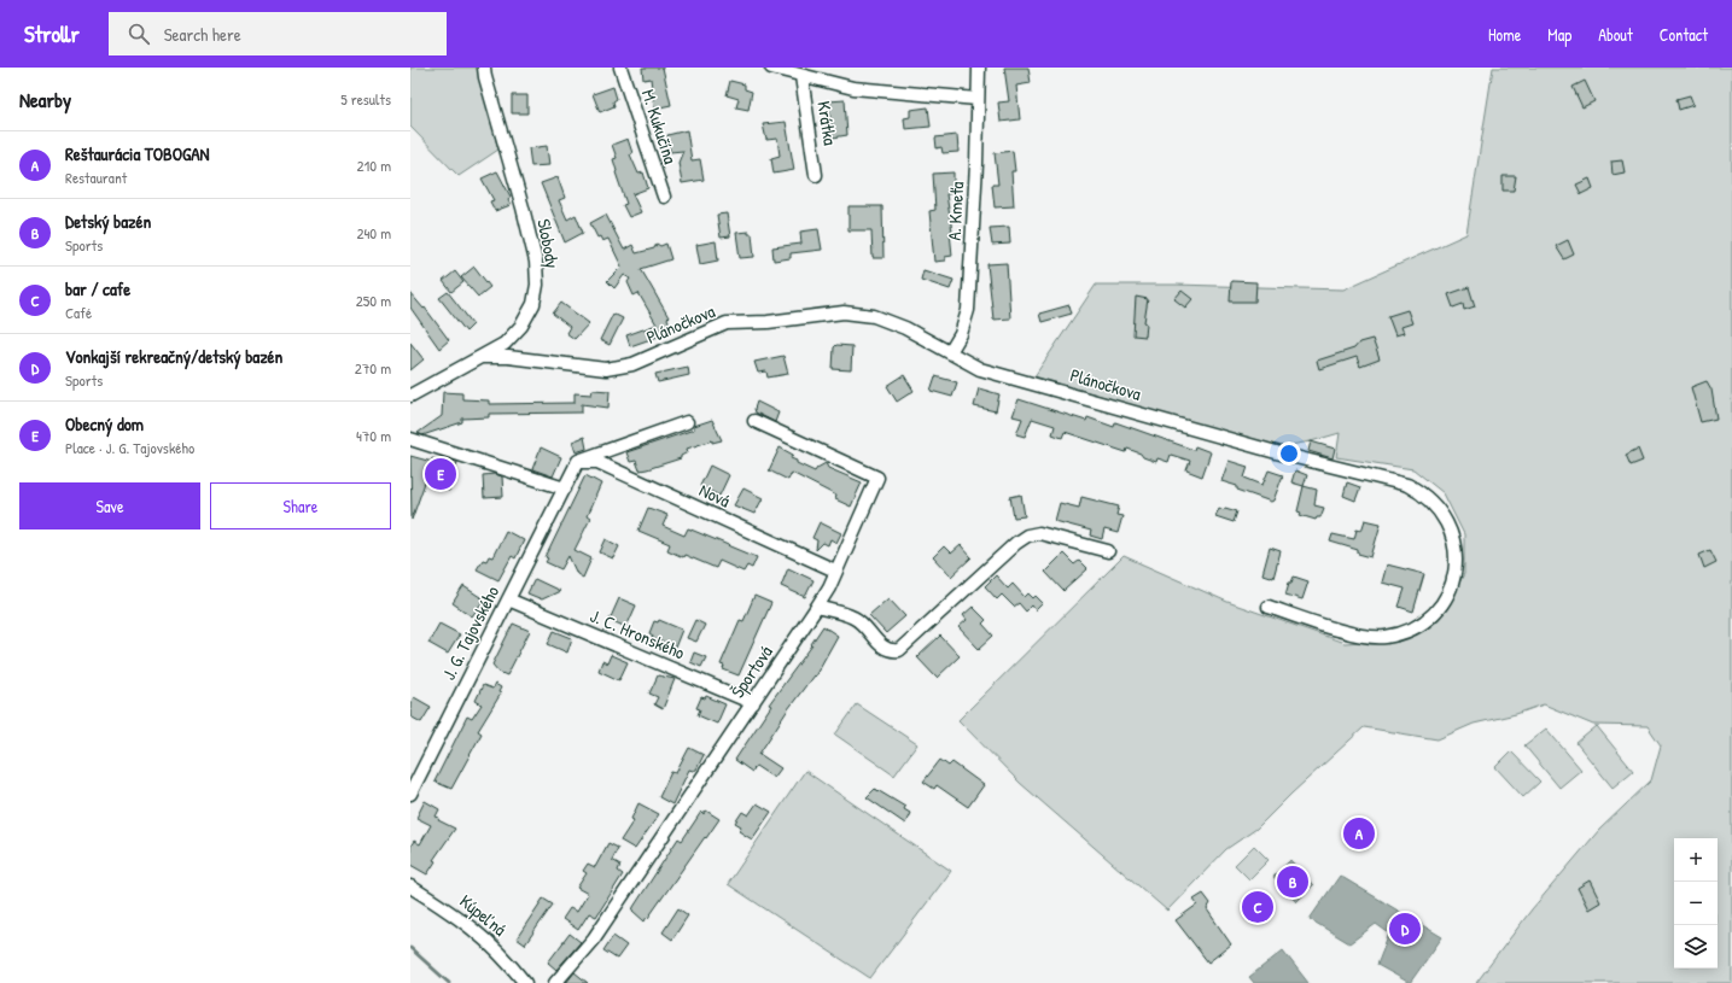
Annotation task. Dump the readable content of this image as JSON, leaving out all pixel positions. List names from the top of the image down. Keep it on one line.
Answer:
{"streets":{"street":["Krátka","M. Kukučína","A. Kmeťa","Slobody","Plánočkova","Nová","J. G. Tajovského","J. C. Hronského","Športová","Kúpeľná"]},"crossings":[["A. Kmeťa","Plánočkova"],["Slobody","Plánočkova"],["Nová","J. G. Tajovského"],["Nová","Športová"],["J. G. Tajovského","J. C. Hronského"],["J. C. Hronského","Športová"]],"page":{"header":"Strollr","search":"Search here","nav":["Home","Map","About","Contact"],"heading":["Nearby","5 results"],"list":[{"mark":"A","name":"Reštaurácia TOBOGAN","note":"Restaurant","value":"210 m"},{"mark":"B","name":"Detský bazén","note":"Sports","value":"240 m"},{"mark":"C","name":"bar / cafe","note":"Café","value":"250 m"},{"mark":"D","name":"Vonkajší rekreačný/detský bazén","note":"Sports","value":"270 m"},{"mark":"E","name":"Obecný dom","note":"Place · J. G. Tajovského","value":"470 m"}],"pins":["E","A","B","C","D"],"buttons":["Save","Share"],"map_buttons":["+","−"]}}
